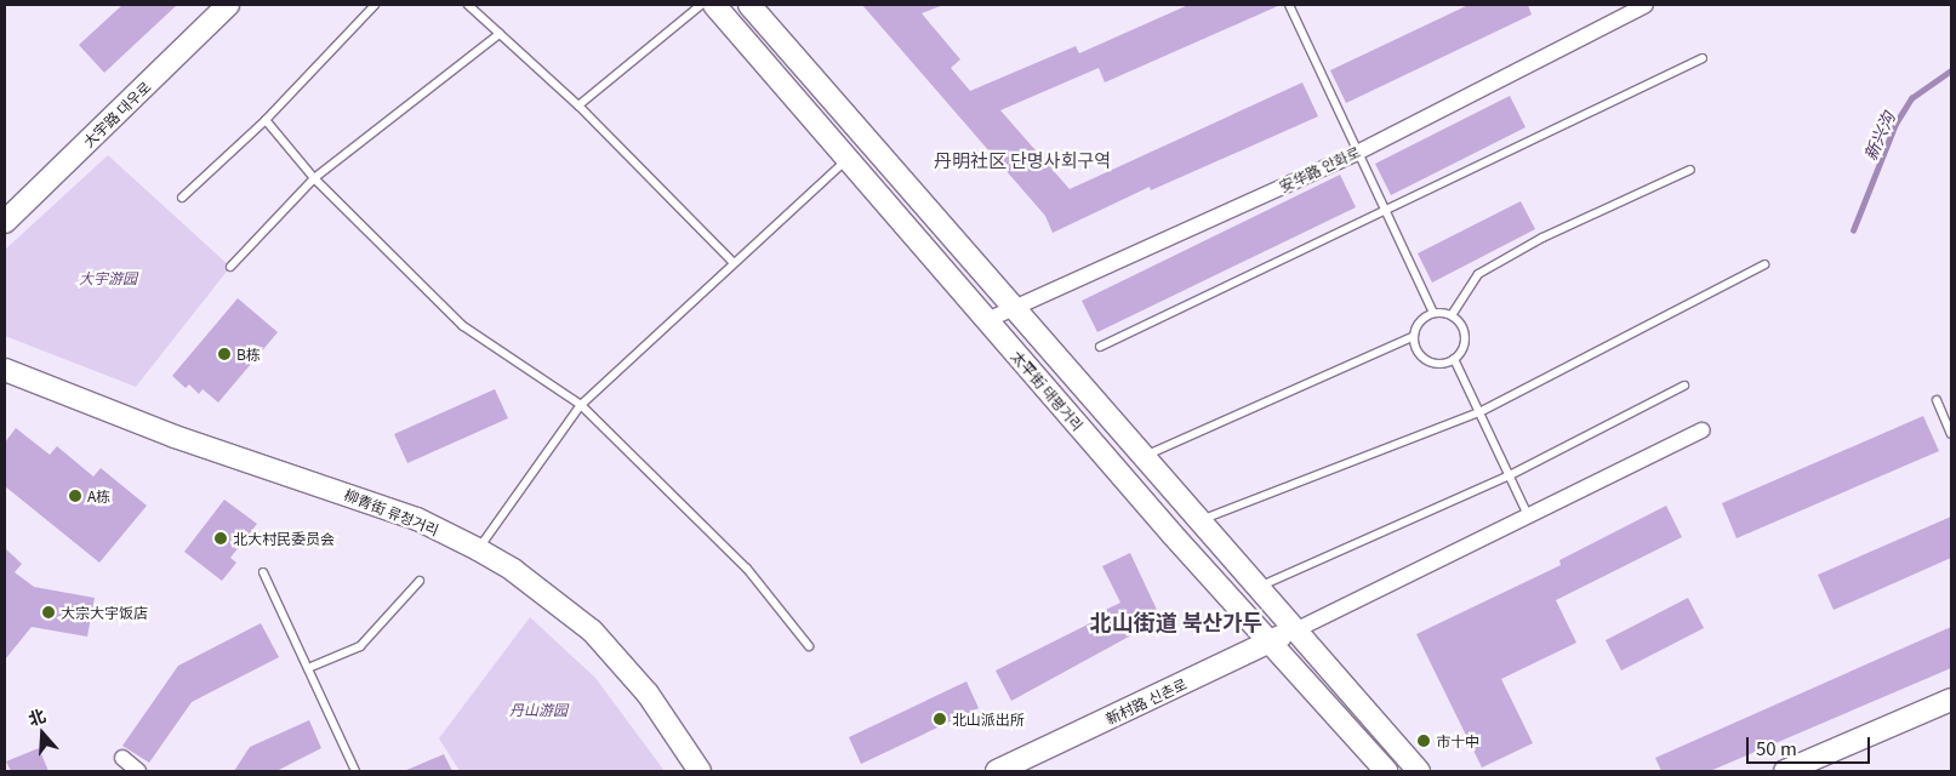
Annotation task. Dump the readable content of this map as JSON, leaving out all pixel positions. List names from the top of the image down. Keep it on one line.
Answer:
{"streets":{"main road":["大宇路 대우로","太平街 태평거리","柳青街 류청거리","新村路 신촌로"],"street":["安华路 안화로"]},"crossings":[["安华路 안화로","太平街 태평거리"],["太平街 태평거리","新村路 신촌로"]],"districts":["丹明社区 단명사회구역","北山街道 북산가두"],"water":["新兴沟"],"parks":["大宇游园","丹山游园"],"places":["B栋","A栋","北大村民委员会","大宗大宇饭店","北山派出所","市十中"],"scale_bar":"50 m","north":"top"}
